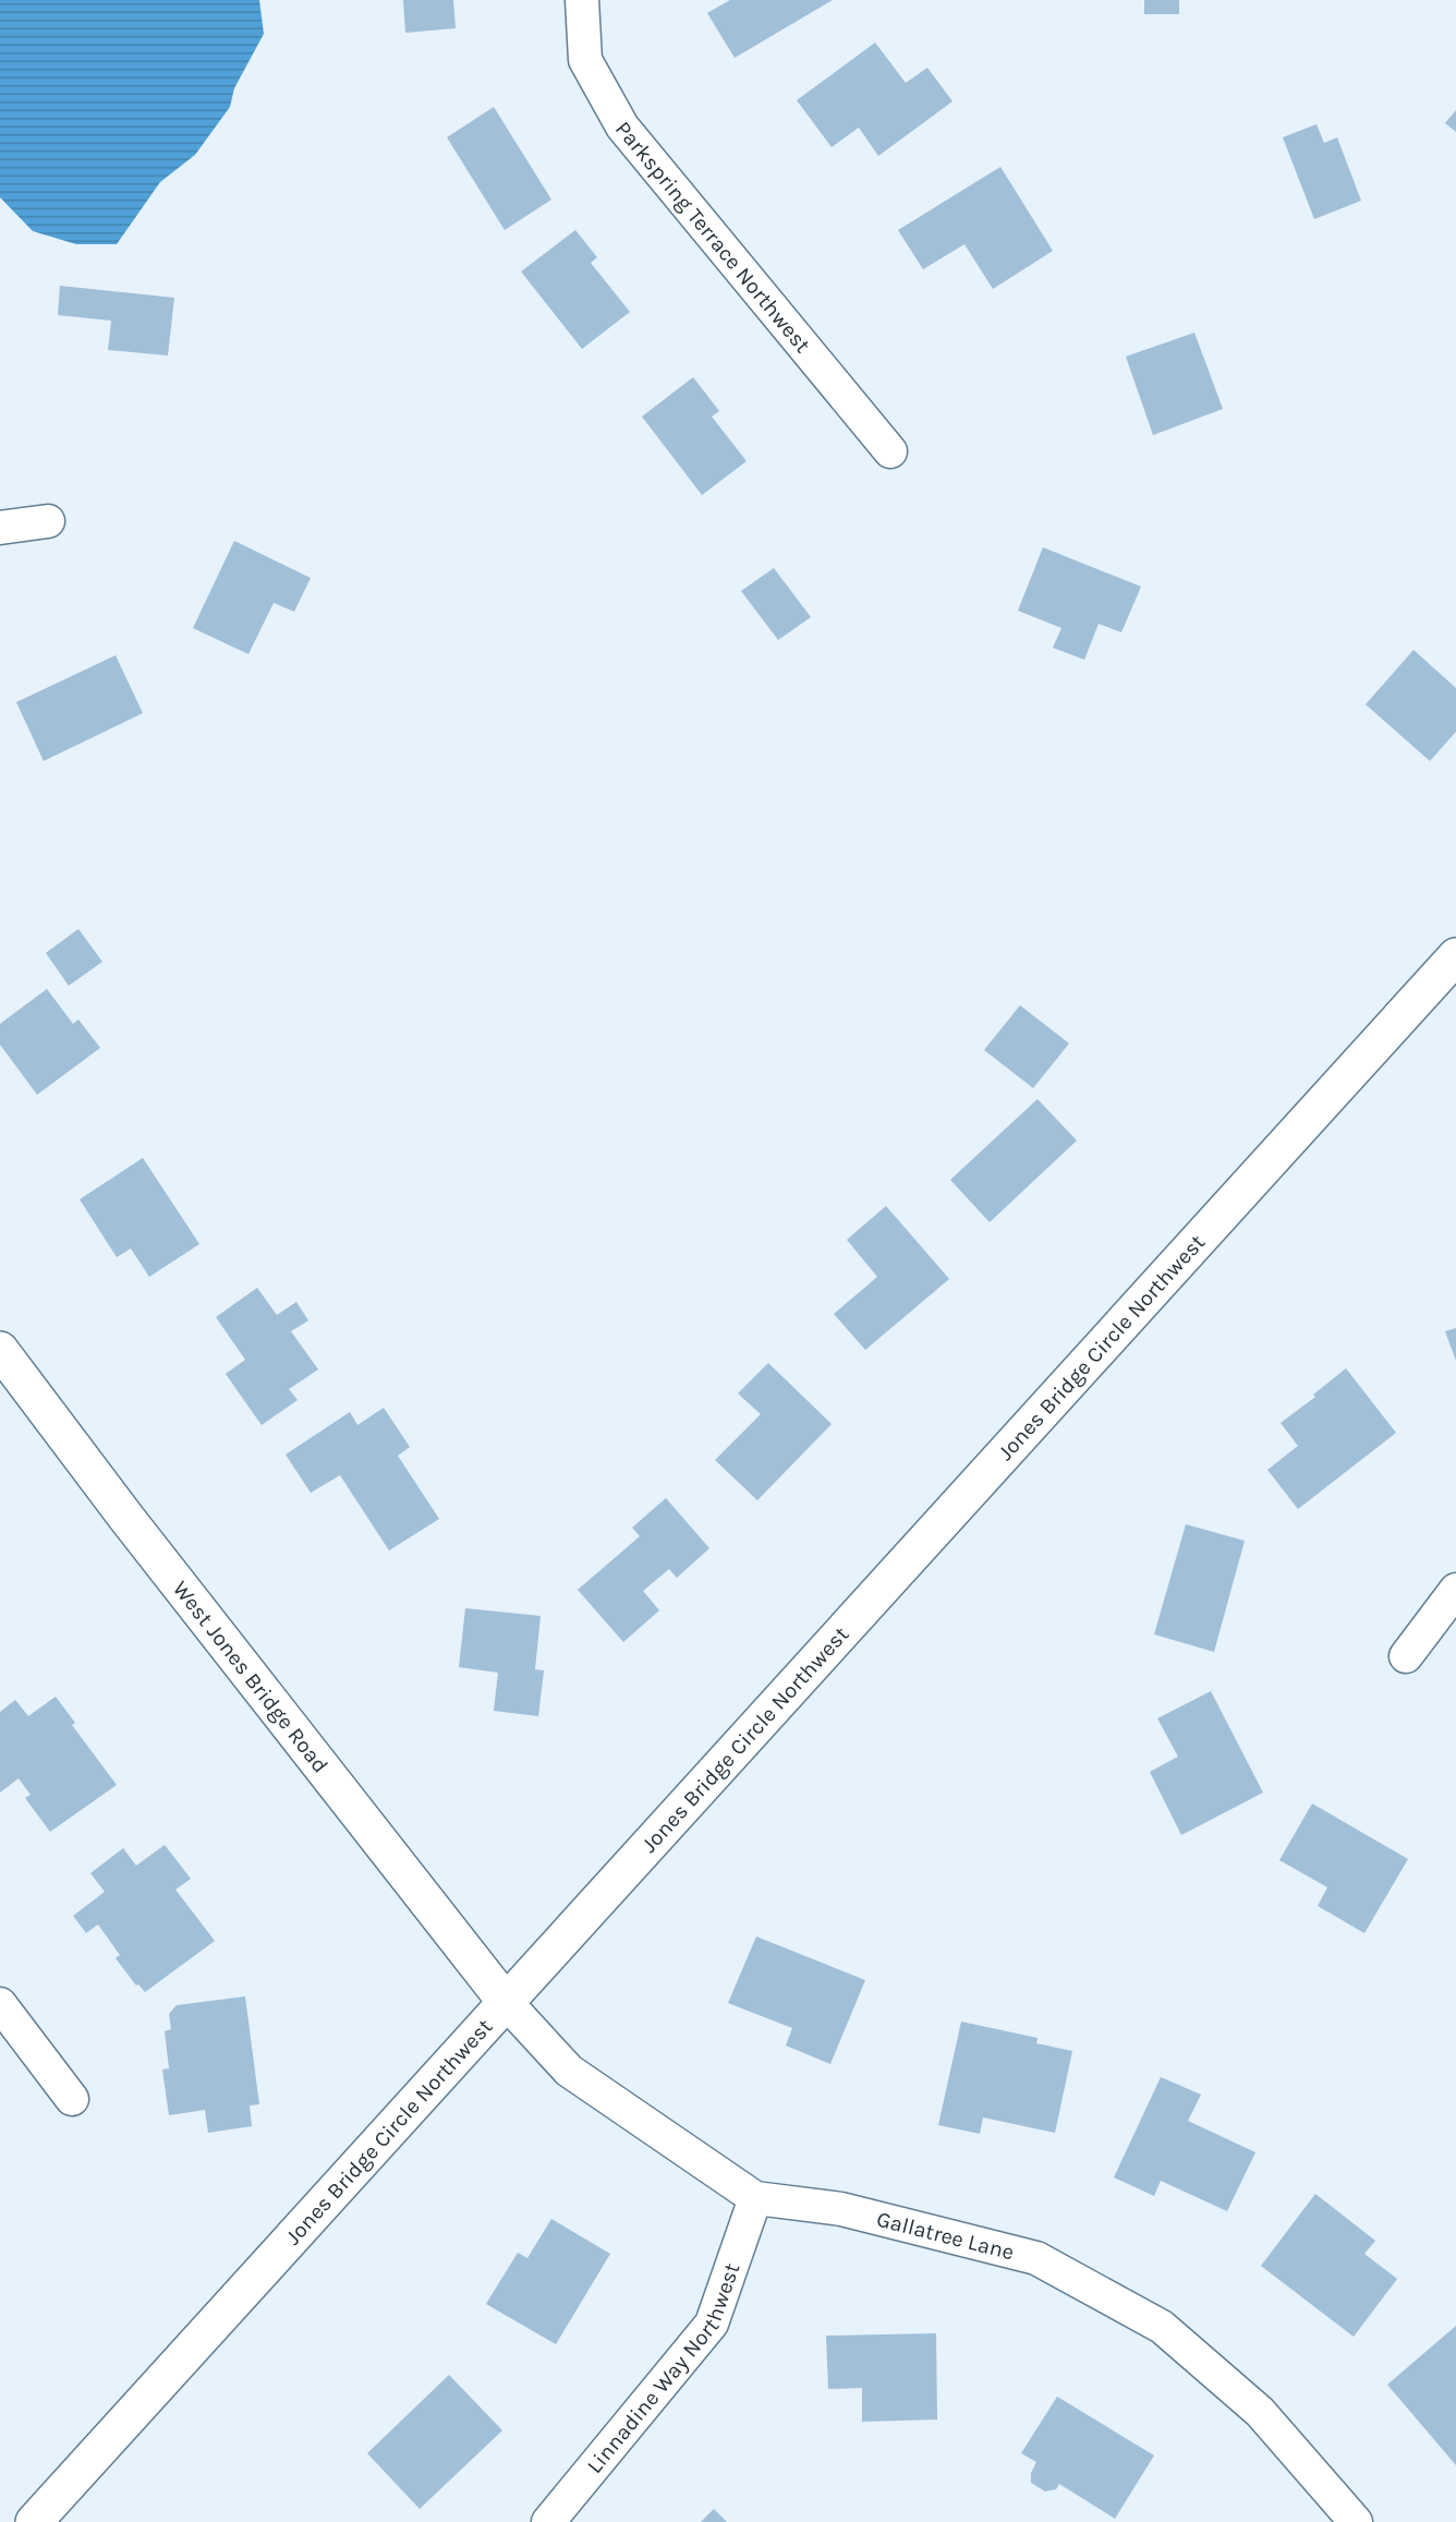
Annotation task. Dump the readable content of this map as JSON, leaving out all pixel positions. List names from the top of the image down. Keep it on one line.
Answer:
{"streets":{"street":["Parkspring Terrace Northwest","Jones Bridge Circle Northwest","West Jones Bridge Road","Gallatree Lane","Linnadine Way Northwest"]},"crossings":[["Jones Bridge Circle Northwest","West Jones Bridge Road"],["Jones Bridge Circle Northwest","Gallatree Lane"],["West Jones Bridge Road","Gallatree Lane"],["Gallatree Lane","Linnadine Way Northwest"]]}
